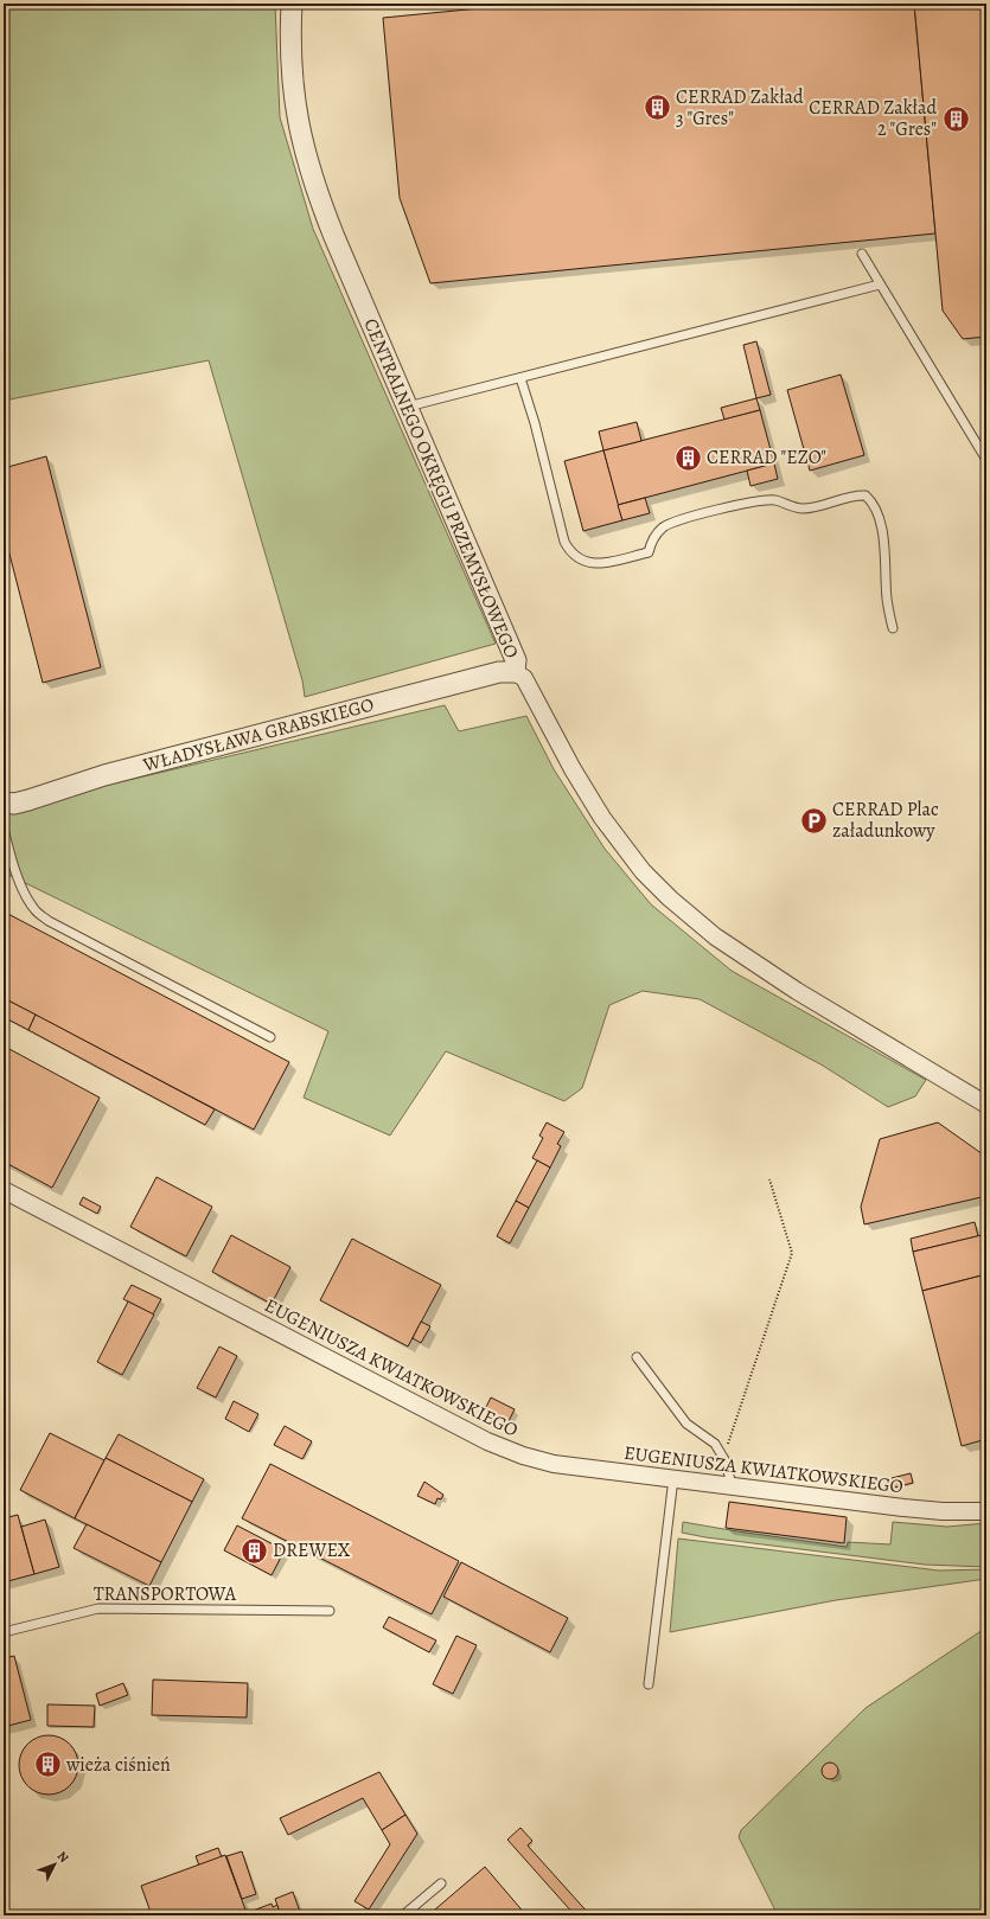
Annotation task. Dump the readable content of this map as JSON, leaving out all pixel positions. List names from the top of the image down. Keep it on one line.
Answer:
{"streets":{"street":["CENTRALNEGO OKRĘGU PRZEMYSŁOWEGO","WŁADYSŁAWA GRABSKIEGO","EUGENIUSZA KWIATKOWSKIEGO"],"lane":["TRANSPORTOWA"]},"crossings":[["CENTRALNEGO OKRĘGU PRZEMYSŁOWEGO","WŁADYSŁAWA GRABSKIEGO"]],"places":{"building":["CERRAD Zakład 3 \"Gres\"","CERRAD Zakład 2 \"Gres\"","CERRAD \"EZO\"","DREWEX","wieża ciśnień"],"parking":["CERRAD Plac załadunkowy"]},"north":"top right"}
